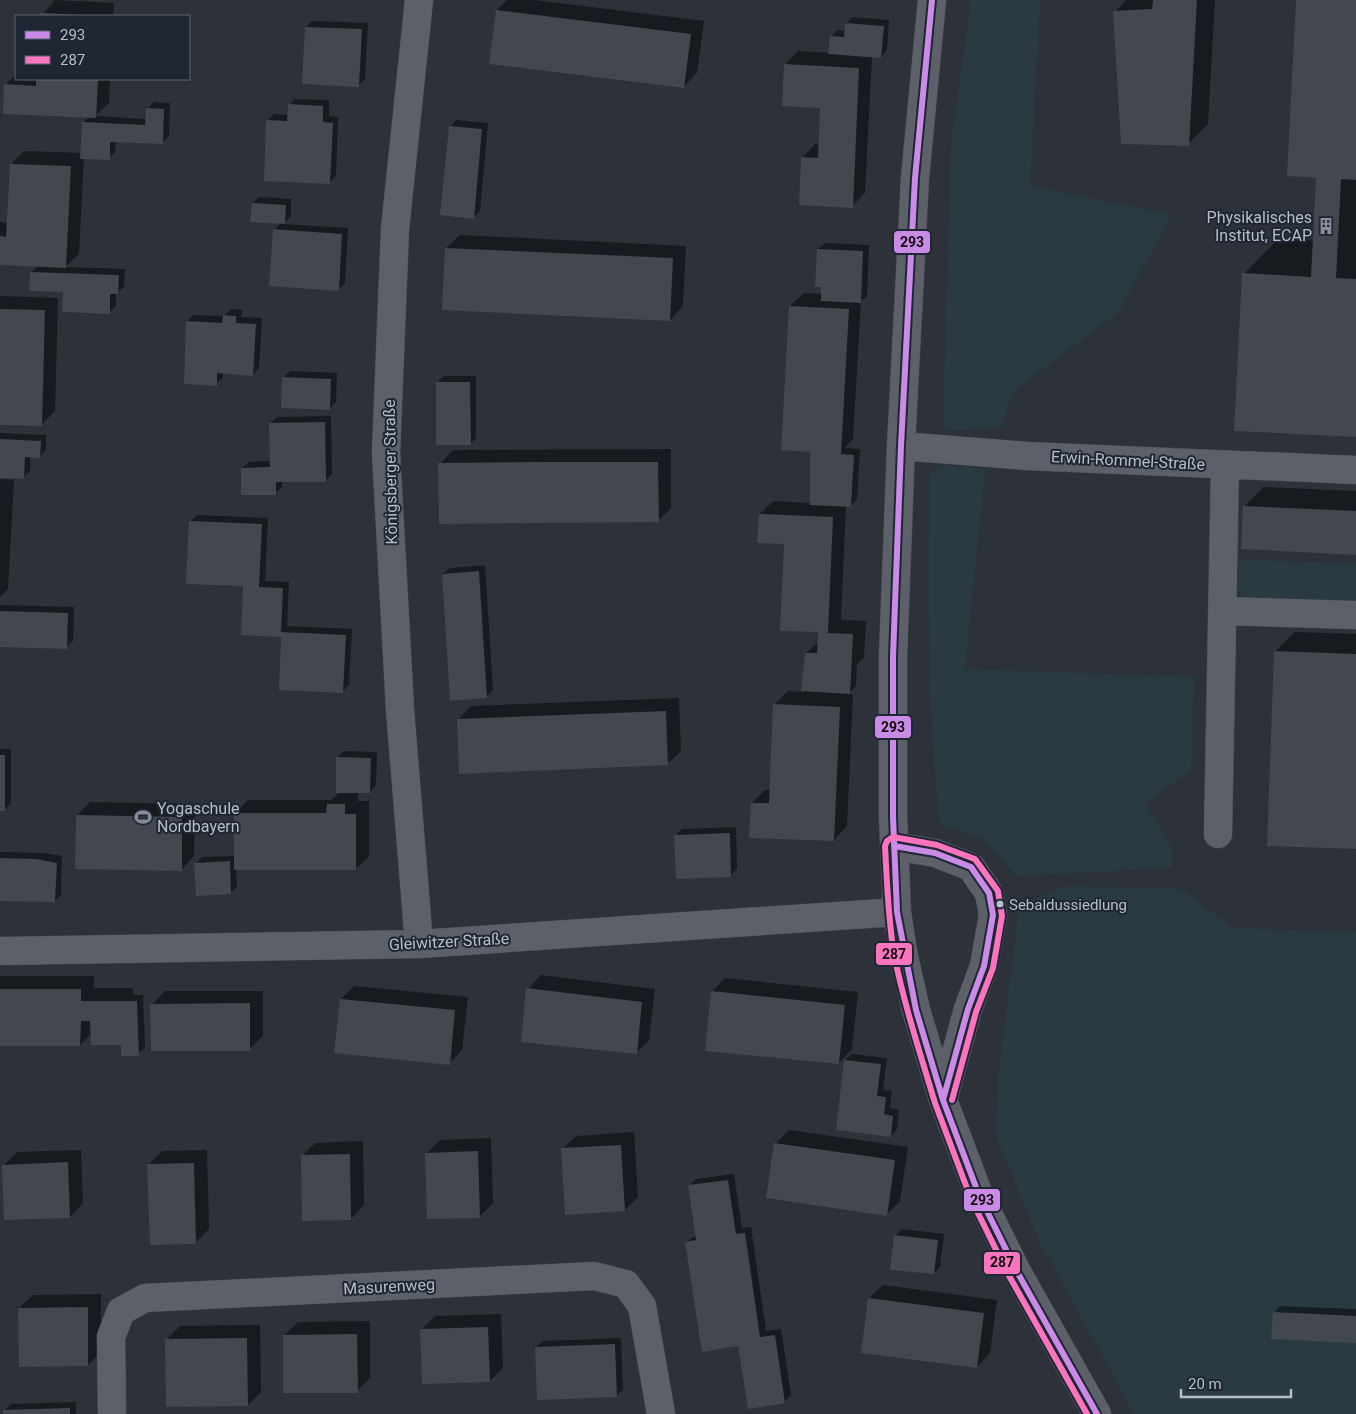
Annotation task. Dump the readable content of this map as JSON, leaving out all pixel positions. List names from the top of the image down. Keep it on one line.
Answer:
{"streets":{"street":["Erwin-Rommel-Straße","Königsberger Straße","Gleiwitzer Straße","Masurenweg"]},"crossings":[["Königsberger Straße","Gleiwitzer Straße"]],"places":{"building":["Physikalisches Institut, ECAP"],"sports":["Yogaschule Nordbayern"],"other":["Sebaldussiedlung"]},"lines":["transit line 293","transit line 287"],"legend":["293","287"],"scale_bar":"20 m"}
